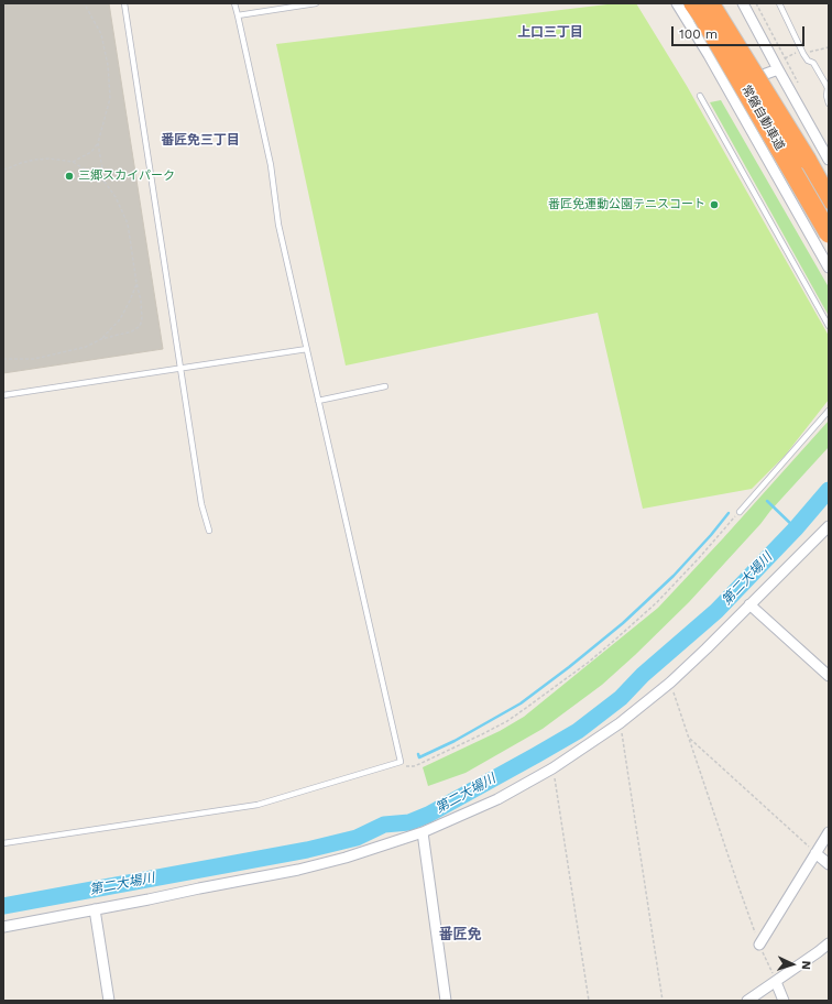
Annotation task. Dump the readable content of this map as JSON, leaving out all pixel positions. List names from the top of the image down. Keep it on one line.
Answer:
{"streets":{"highway":["常磐自動車道"]},"districts":["上口三丁目","番匠免三丁目","番匠免"],"water":["第二大場川"],"places":["三郷スカイパーク","番匠免運動公園テニスコート"],"scale_bar":"100 m","north":"right"}
